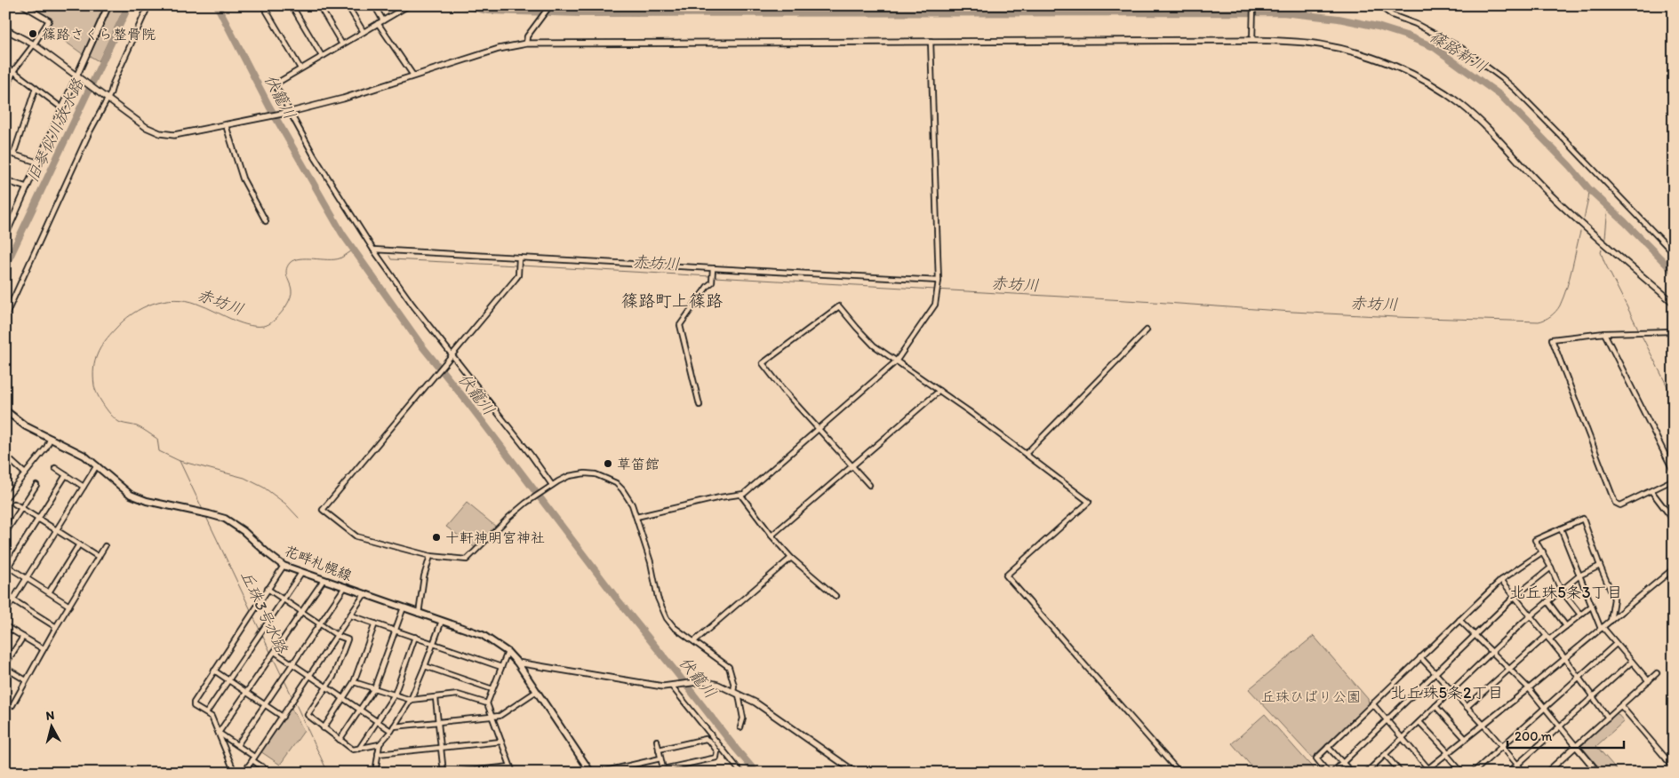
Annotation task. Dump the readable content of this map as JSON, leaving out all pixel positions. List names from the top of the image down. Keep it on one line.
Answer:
{"streets":{"main road":["花畔札幌線"]},"districts":["篠路町上篠路","北丘珠5条3丁目","北丘珠5条2丁目"],"water":["篠路新川","伏籠川","旧琴似川放水路","赤坊川","丘珠3号水路"],"parks":["丘珠ひばり公園"],"places":["篠路さくら整骨院","草笛館","十軒神明宮神社"],"scale_bar":"200 m","north":"top"}
